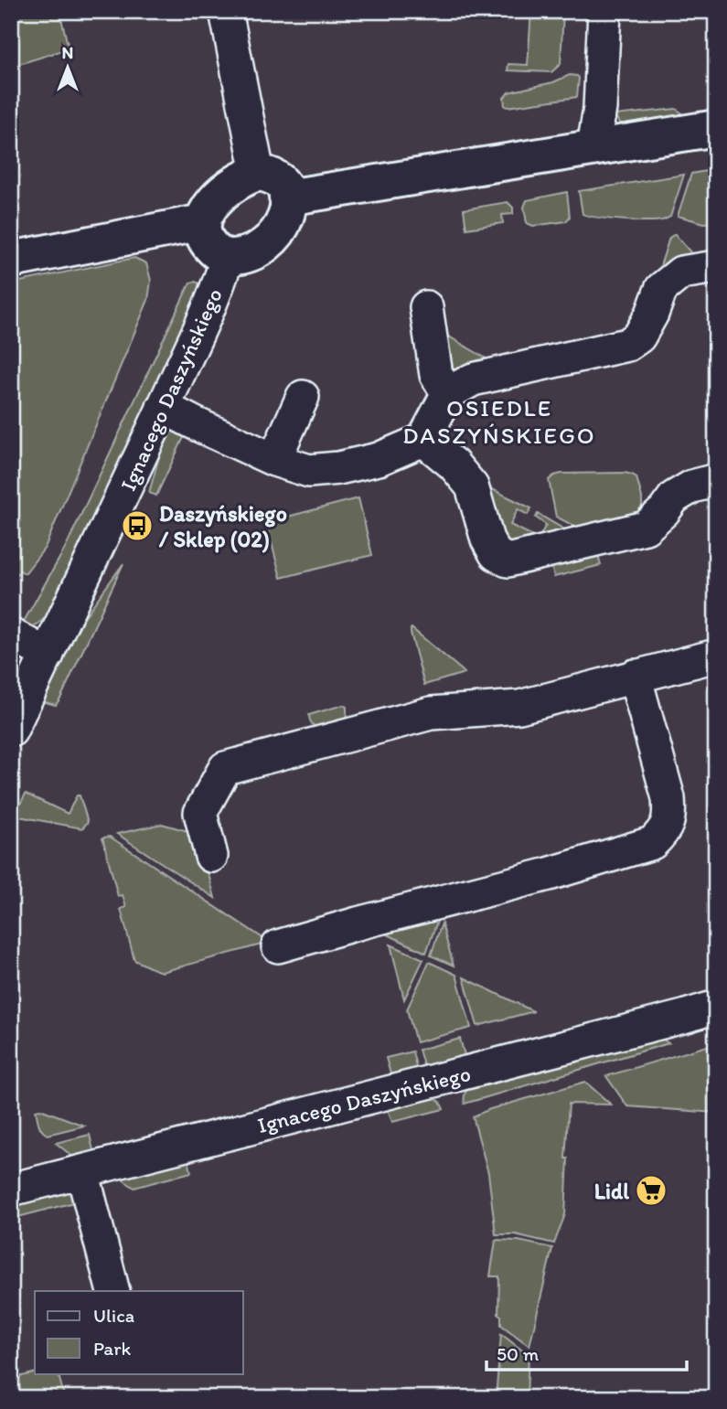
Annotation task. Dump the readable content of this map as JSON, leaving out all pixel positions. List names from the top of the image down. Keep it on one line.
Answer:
{"streets":{"street":["Ignacego Daszyńskiego"]},"districts":["OSIEDLE DASZYŃSKIEGO"],"places":{"bus stop":["Daszyńskiego / Sklep (02)"],"supermarket":["Lidl"]},"legend":["Ulica","Park"],"scale_bar":"50 m","north":"top"}
